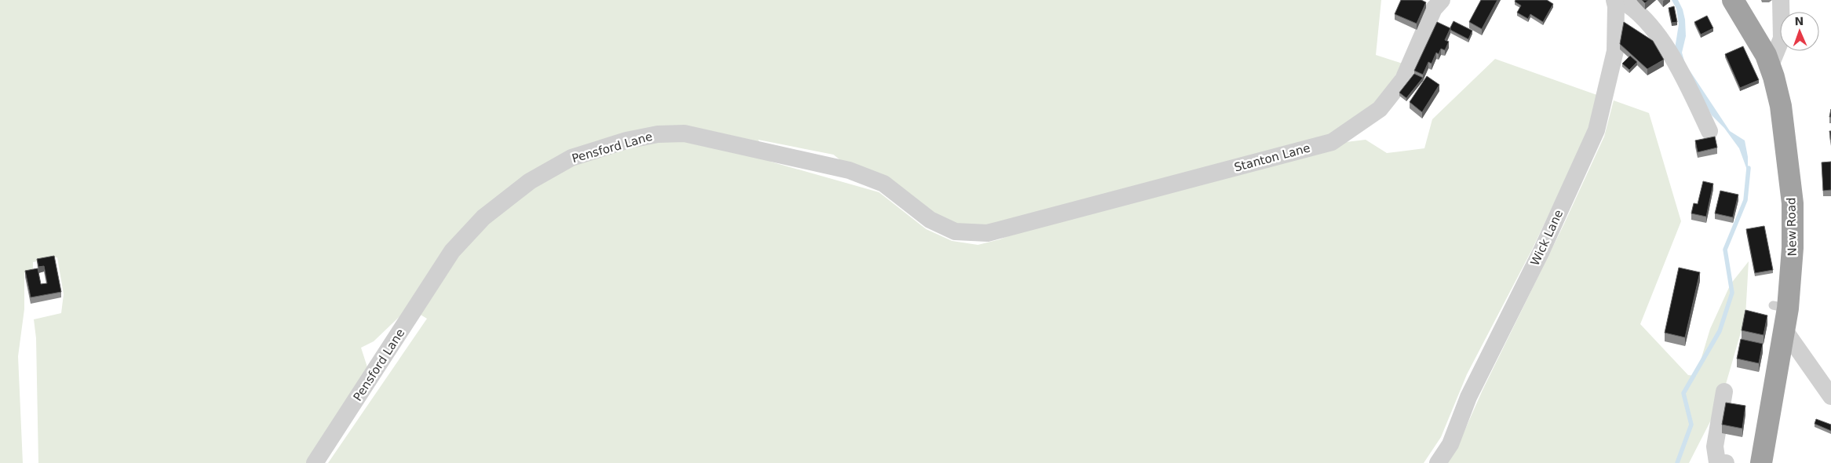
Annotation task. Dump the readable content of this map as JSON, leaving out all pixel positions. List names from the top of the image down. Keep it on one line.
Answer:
{"streets":{"highway":["New Road"],"street":["Pensford Lane","Stanton Lane","Wick Lane"]},"crossings":[["Pensford Lane","Stanton Lane"]],"north":"top"}
